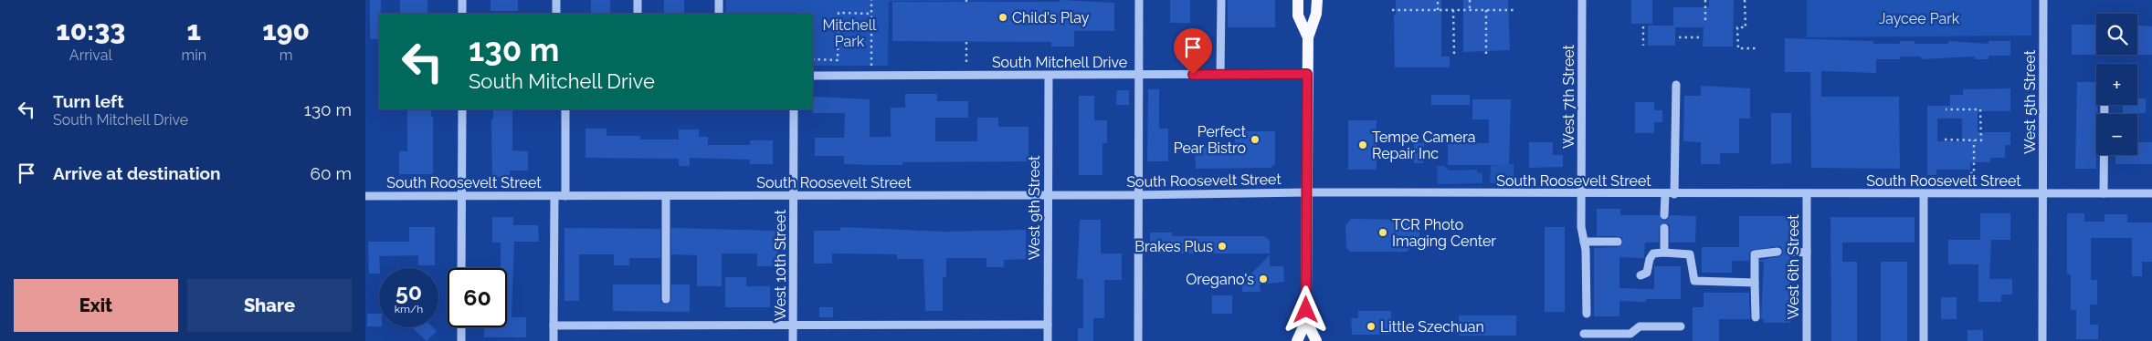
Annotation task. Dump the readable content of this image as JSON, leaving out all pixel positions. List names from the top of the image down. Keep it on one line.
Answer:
{"streets":{"street":["South Mitchell Drive","West 7th Street","West 5th Street","South Roosevelt Street","West 9th Street","West 10th Street","West 6th Street"]},"crossings":[["South Mitchell Drive","West 9th Street"],["West 7th Street","South Roosevelt Street"],["West 5th Street","South Roosevelt Street"],["South Roosevelt Street","West 9th Street"],["South Roosevelt Street","West 10th Street"],["South Roosevelt Street","West 6th Street"]],"parks":["Jaycee Park","Mitchell Park"],"places":["Child's Play","Perfect Pear Bistro","Tempe Camera Repair Inc","TCR Photo Imaging Center","Brakes Plus","Oregano's","Little Szechuan"],"page":{"eta":["10:33","Arrival","1","min","190","m"],"map_buttons":["+","−"],"turn":["130 m","South Mitchell Drive"],"list":[{"name":"Turn left","note":"South Mitchell Drive","value":"130 m"},{"name":"Arrive at destination","value":"60 m"}],"speed":"50 km/h","limit":"60","buttons":["Exit","Share"]}}
